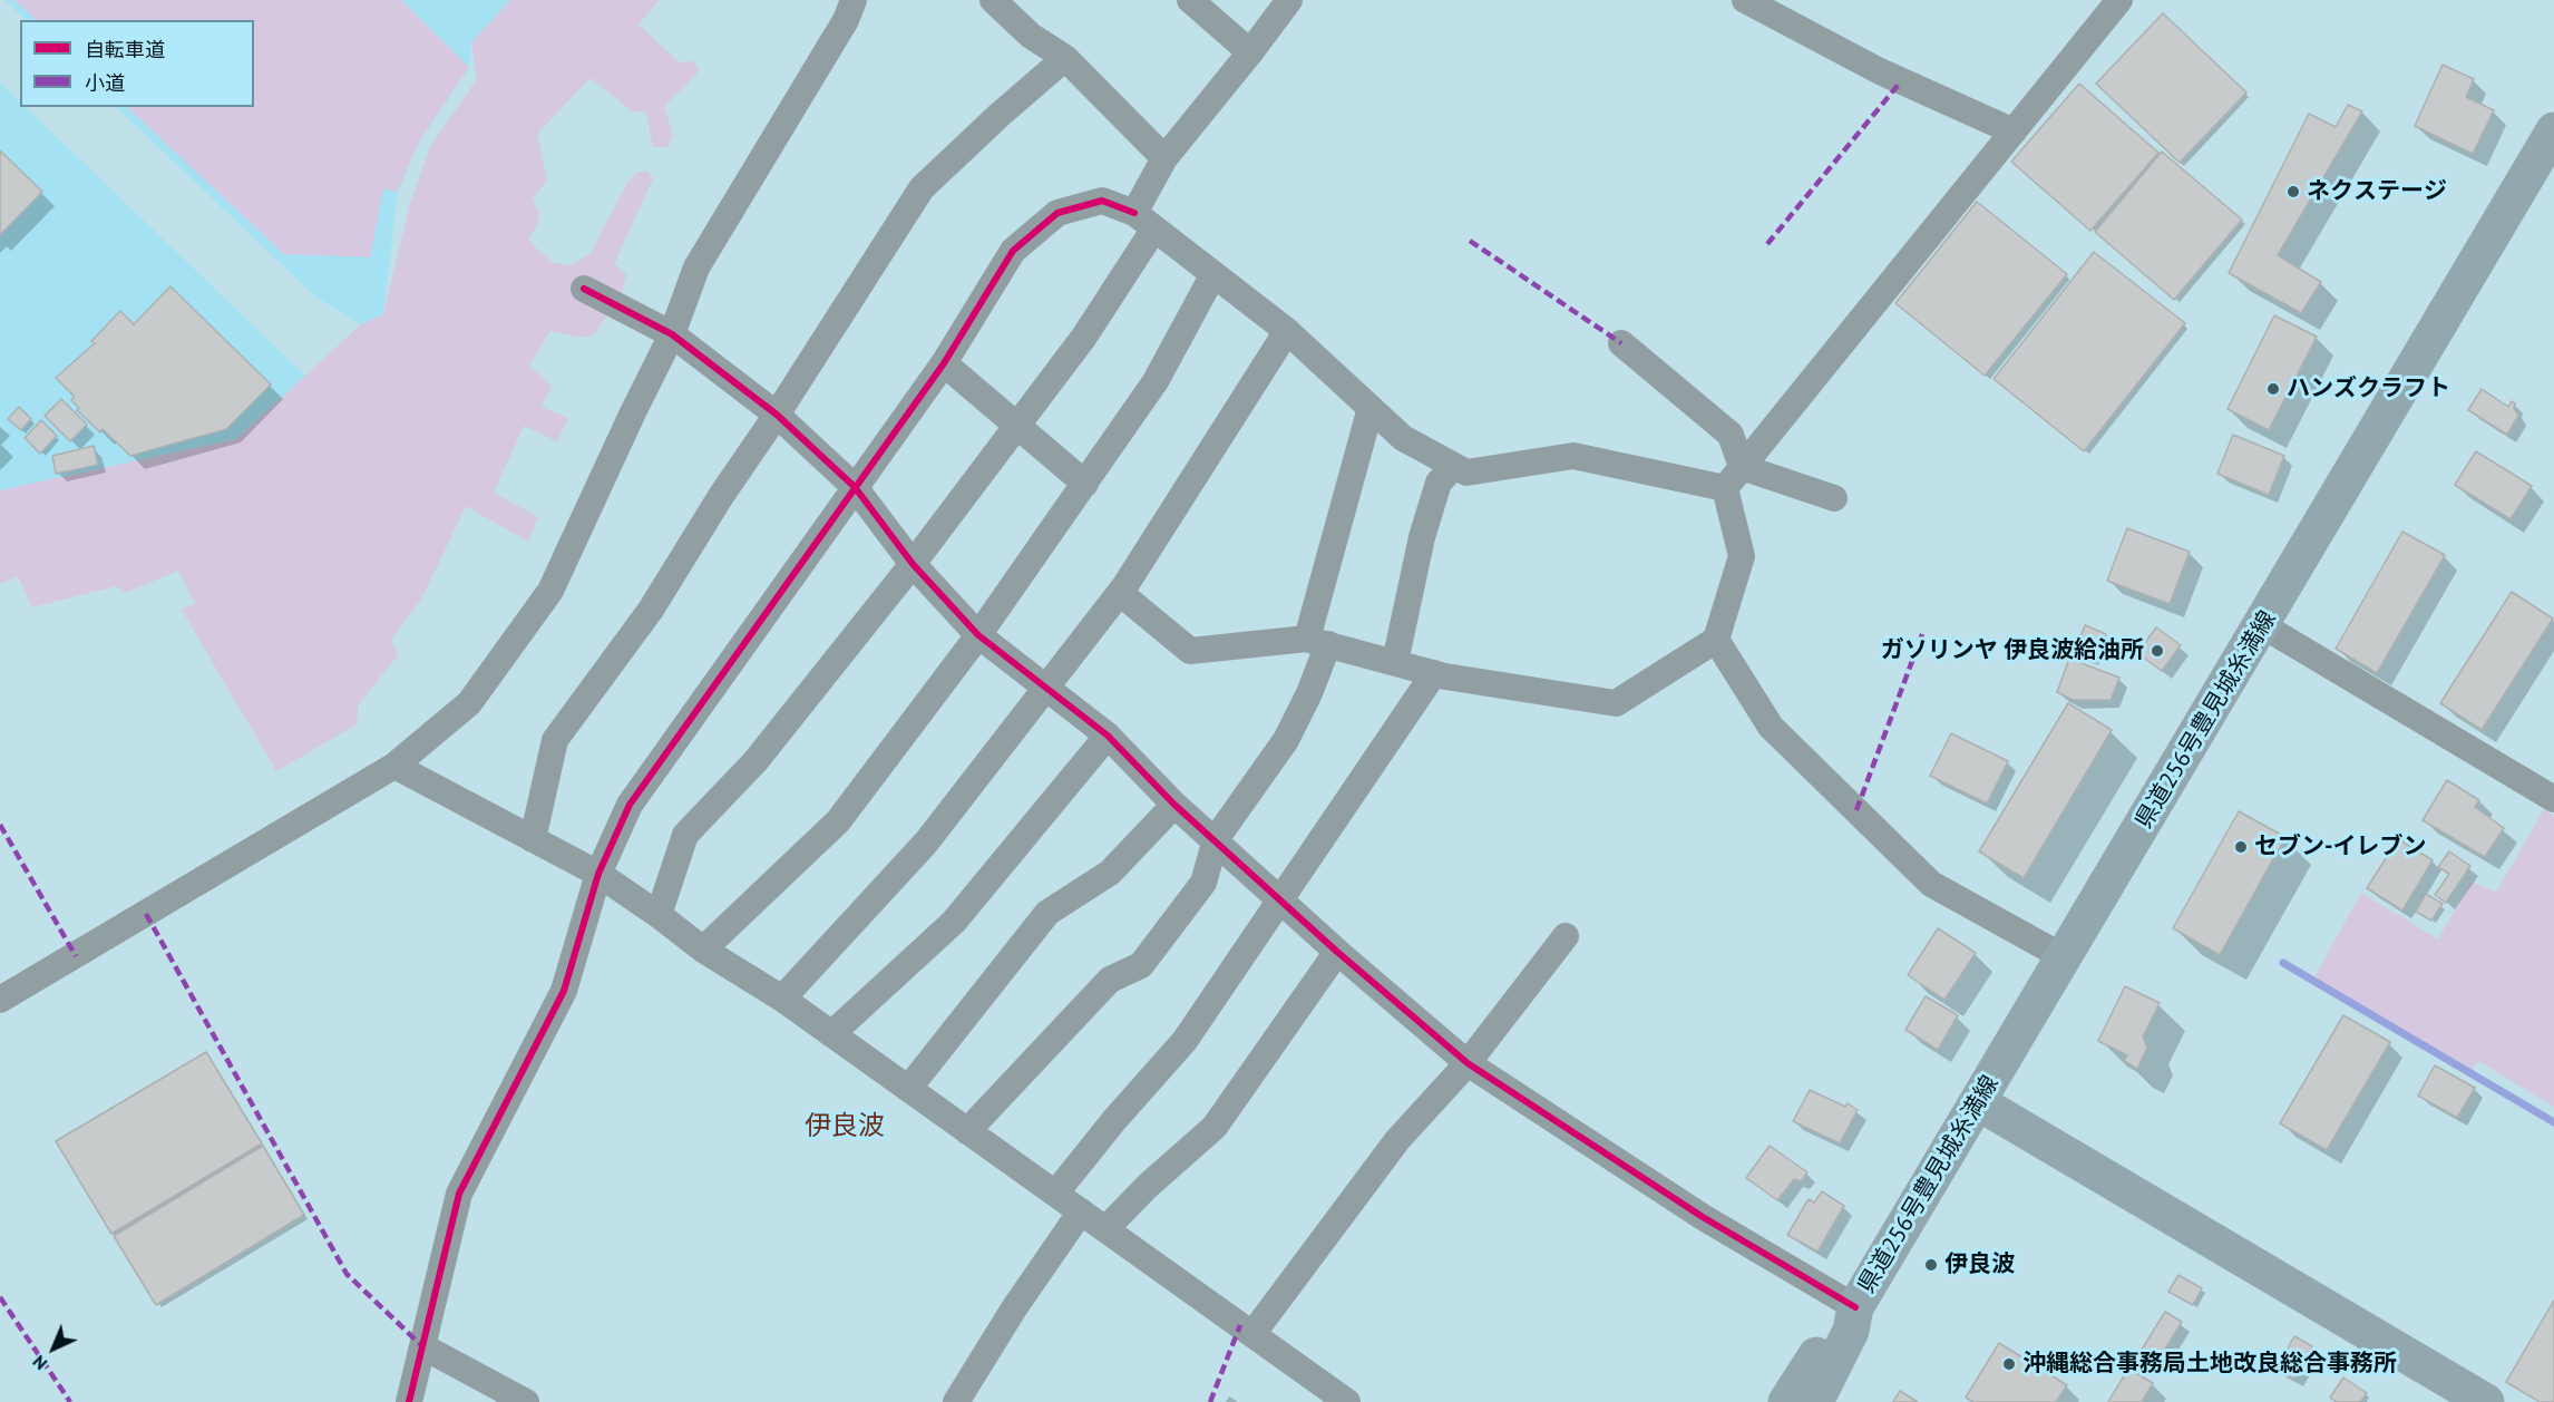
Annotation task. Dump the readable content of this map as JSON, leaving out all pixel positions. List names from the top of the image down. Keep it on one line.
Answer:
{"streets":{"main road":["県道256号豊見城糸満線"]},"districts":["伊良波"],"places":["ネクステージ","ハンズクラフト","ガソリンヤ 伊良波給油所","セブン-イレブン","伊良波","沖縄総合事務局土地改良総合事務所"],"legend":["自転車道","小道"],"north":"bottom left"}
